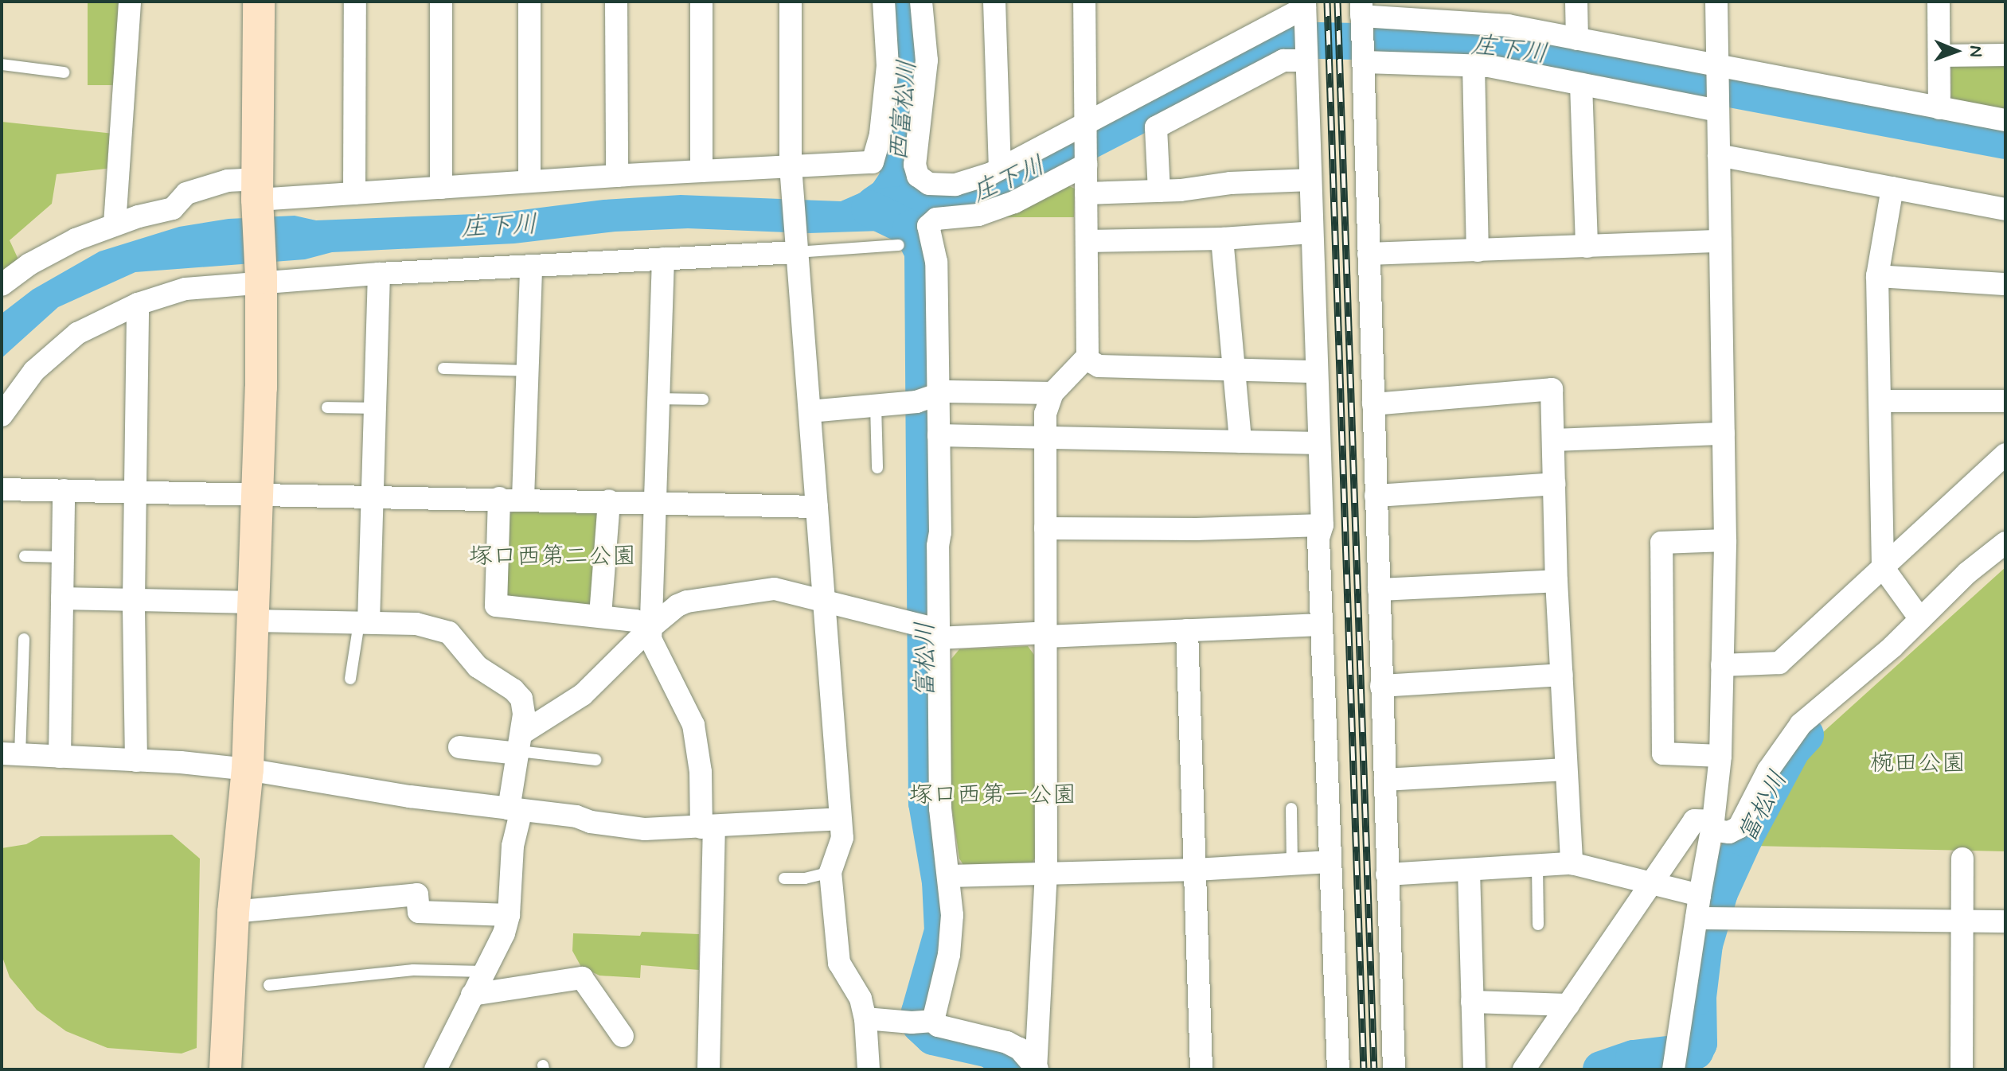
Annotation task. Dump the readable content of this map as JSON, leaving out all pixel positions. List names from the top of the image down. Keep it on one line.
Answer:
{"water":["庄下川","西富松川","富松川"],"parks":["塚口西第二公園","椀田公園","塚口西第一公園"],"north":"right"}
